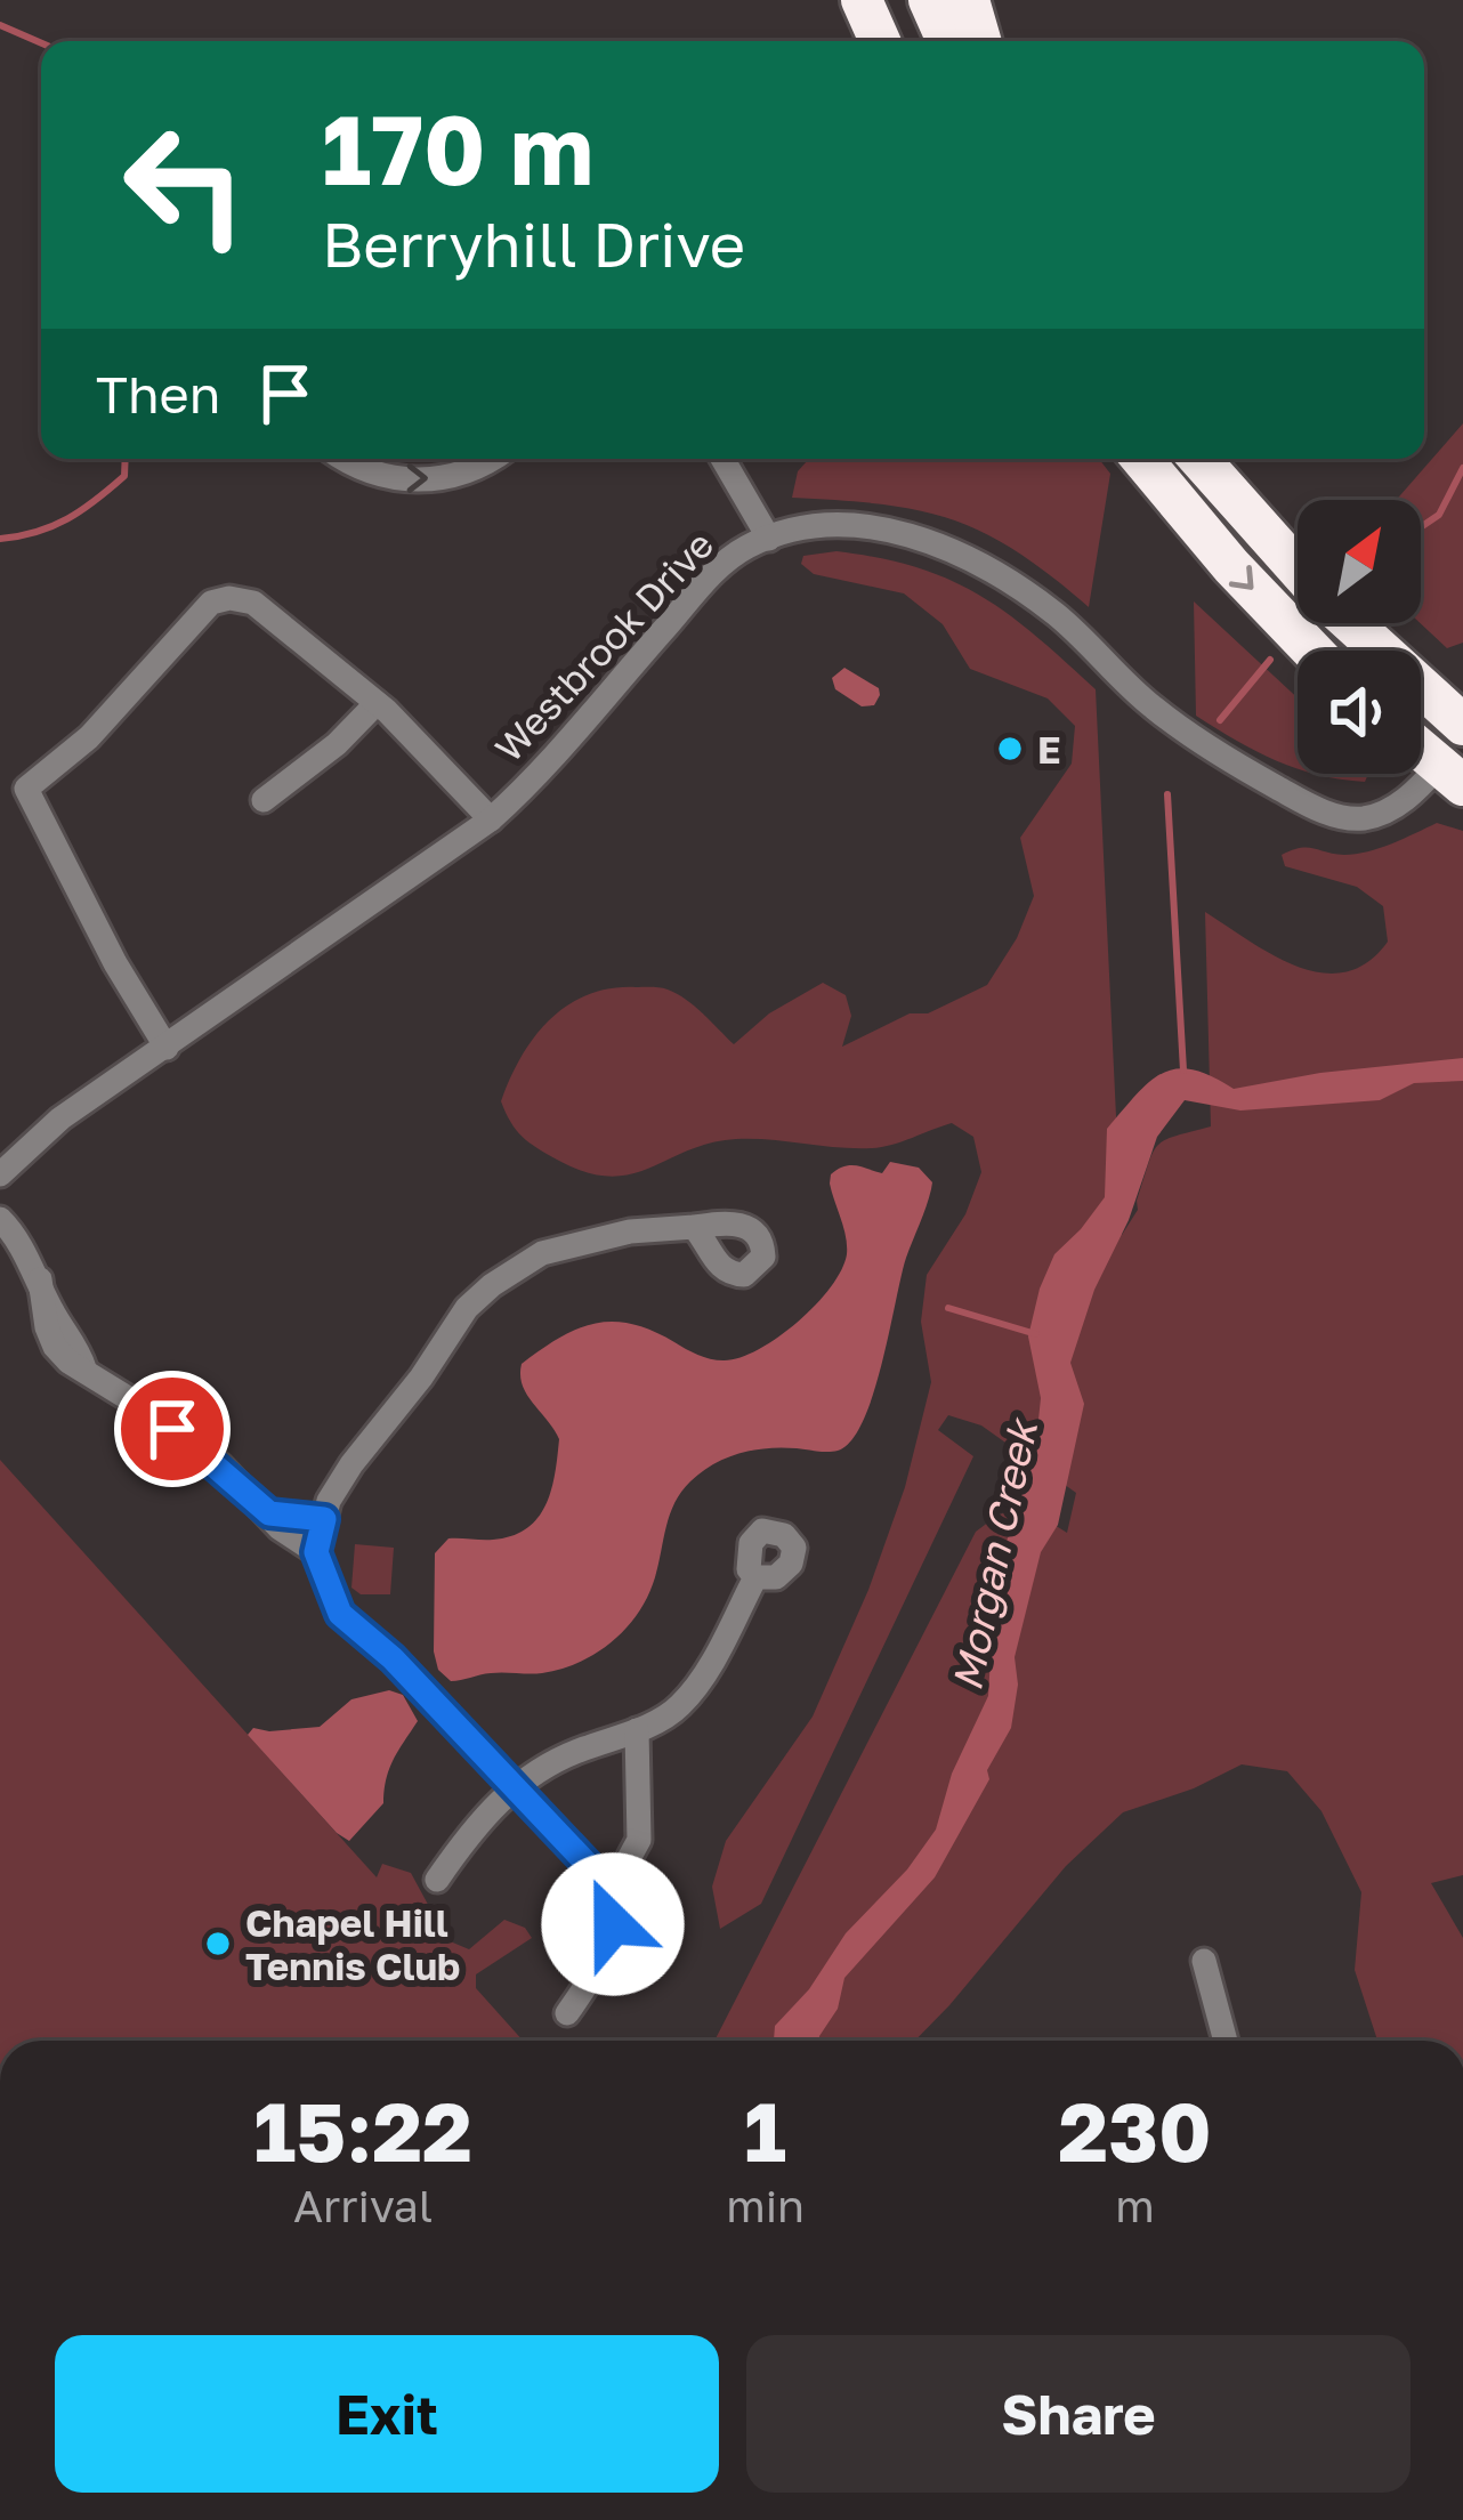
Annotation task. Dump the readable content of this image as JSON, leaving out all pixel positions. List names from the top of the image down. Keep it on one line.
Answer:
{"streets":{"street":["Westbrook Drive"]},"water":["Morgan Creek"],"places":["E","Chapel Hill Tennis Club"],"north":"top right","page":{"turn":["170 m","Berryhill Drive"],"then":"Then","eta":["15:22","Arrival","1","min","230","m"],"buttons":["Exit","Share"]}}
